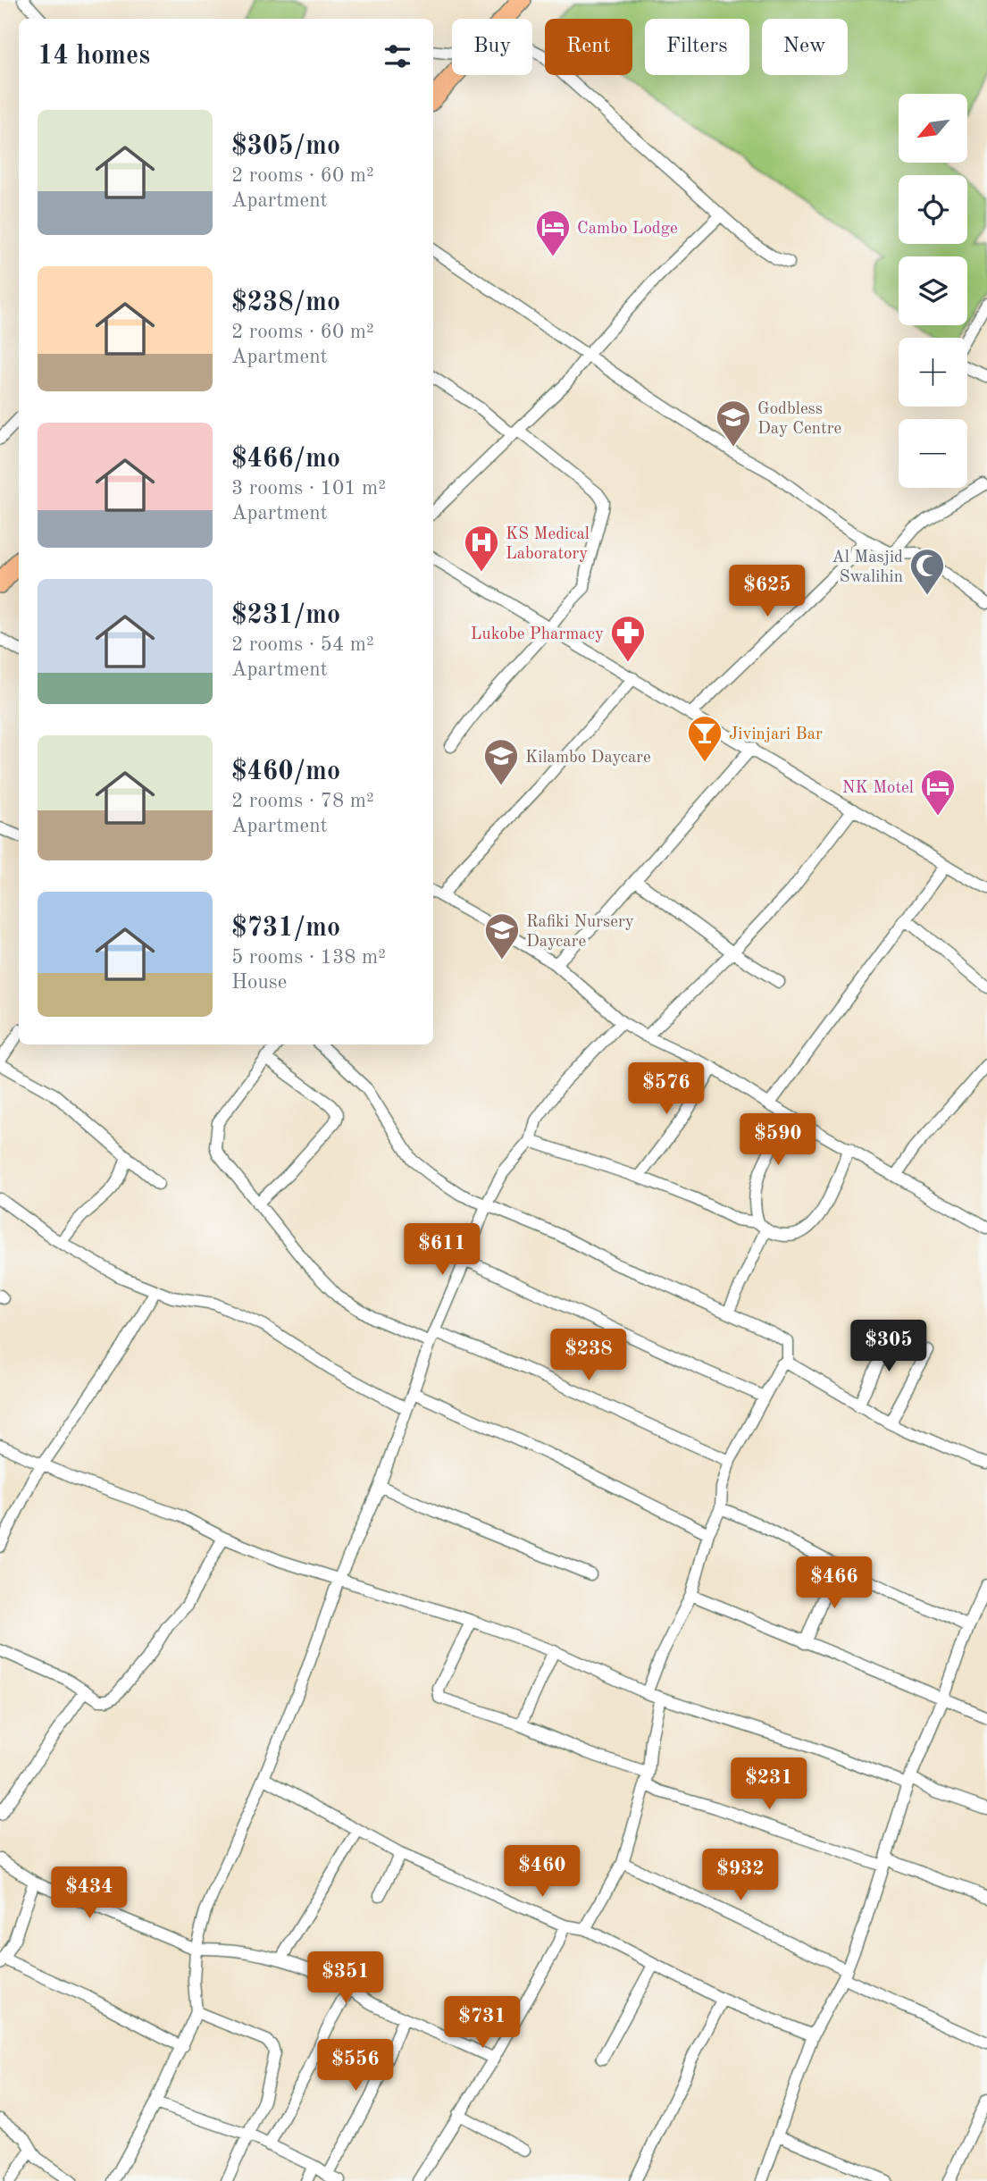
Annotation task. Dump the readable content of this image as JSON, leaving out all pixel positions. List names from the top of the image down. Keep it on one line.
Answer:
{"places":{"hotel":["Cambo Lodge","NK Motel"],"school or university":["Godbless Day Centre","Kilambo Daycare","Rafiki Nursery Daycare"],"hospital":["KS Medical Laboratory"],"mosque":["Al Masjid Swalihin"],"pharmacy":["Lukobe Pharmacy"],"bar":["Jivinjari Bar"]},"north":"bottom left","page":{"chip":["Buy","Rent","Filters","New"],"heading":"14 homes","map_buttons":["+","−"],"list":[{"name":"$305/mo","note":"2 rooms · 60 m² · Apartment"},{"name":"$238/mo","note":"2 rooms · 60 m² · Apartment"},{"name":"$466/mo","note":"3 rooms · 101 m² · Apartment"},{"name":"$231/mo","note":"2 rooms · 54 m² · Apartment"},{"name":"$460/mo","note":"2 rooms · 78 m² · Apartment"},{"name":"$731/mo","note":"5 rooms · 138 m² · House"}],"price":["$625","$576","$590","$611","$305","$238","$466","$231","$460","$932","$434","$351","$731","$556"]}}
